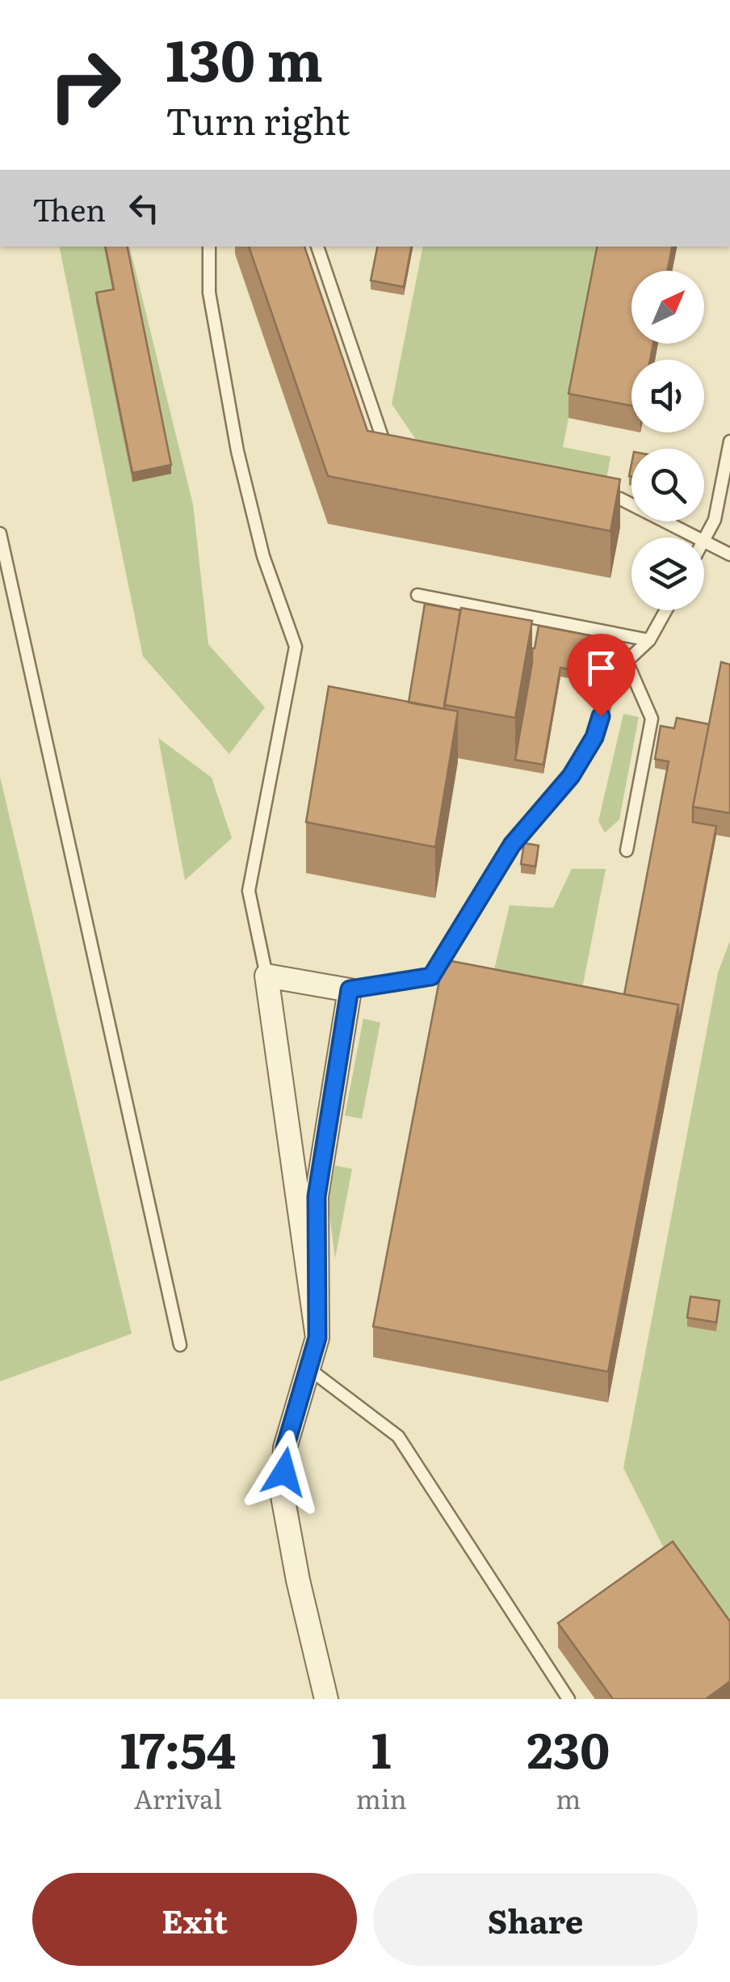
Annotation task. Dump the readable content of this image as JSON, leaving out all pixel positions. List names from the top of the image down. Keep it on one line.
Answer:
{"north":"top right","page":{"turn":["130 m","Turn right"],"then":"Then","eta":["17:54","Arrival","1","min","230","m"],"buttons":["Exit","Share"]}}
